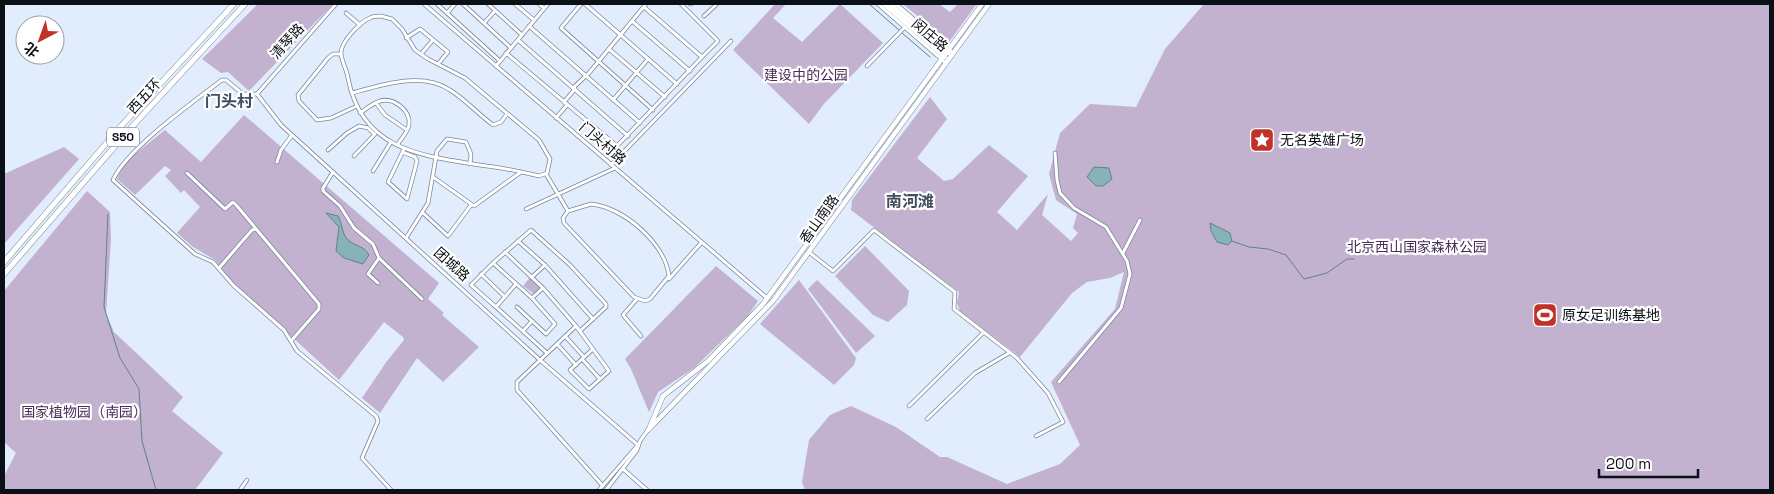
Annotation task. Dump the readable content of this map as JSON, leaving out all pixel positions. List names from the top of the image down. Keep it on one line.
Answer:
{"streets":{"highway":["西五环","S50"],"main road":["闵庄路","香山南路"],"street":["清琴路","门头村路","团城路"]},"crossings":[["闵庄路","香山南路"],["清琴路","团城路"],["门头村路","香山南路"],["香山南路","团城路"]],"districts":["门头村","南河滩"],"parks":["建设中的公园","北京西山国家森林公园","国家植物园（南园）"],"places":{"place":["无名英雄广场"],"sports":["原女足训练基地"]},"scale_bar":"200 m","north":"bottom left"}
